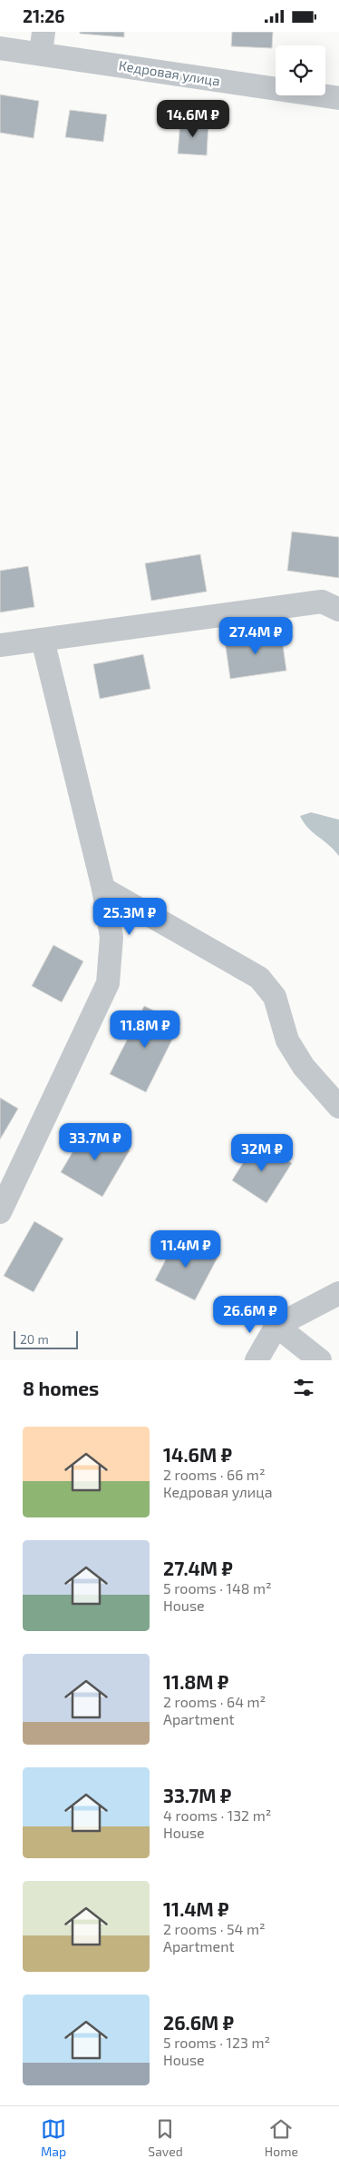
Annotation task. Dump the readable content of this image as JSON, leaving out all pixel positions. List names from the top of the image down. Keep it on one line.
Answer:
{"streets":{"street":["Кедровая улица"]},"scale_bar":"20 m","page":{"status":"21:26","price":["14.6M ₽","27.4M ₽","25.3M ₽","11.8M ₽","33.7M ₽","32M ₽","11.4M ₽","26.6M ₽"],"scale":"20 m","heading":"8 homes","list":[{"name":"14.6M ₽","note":"2 rooms · 66 m² · Кедровая улица"},{"name":"27.4M ₽","note":"5 rooms · 148 m² · House"},{"name":"11.8M ₽","note":"2 rooms · 64 m² · Apartment"},{"name":"33.7M ₽","note":"4 rooms · 132 m² · House"},{"name":"11.4M ₽","note":"2 rooms · 54 m² · Apartment"},{"name":"26.6M ₽","note":"5 rooms · 123 m² · House"}],"tabs":["Map","Saved","Home"]}}
